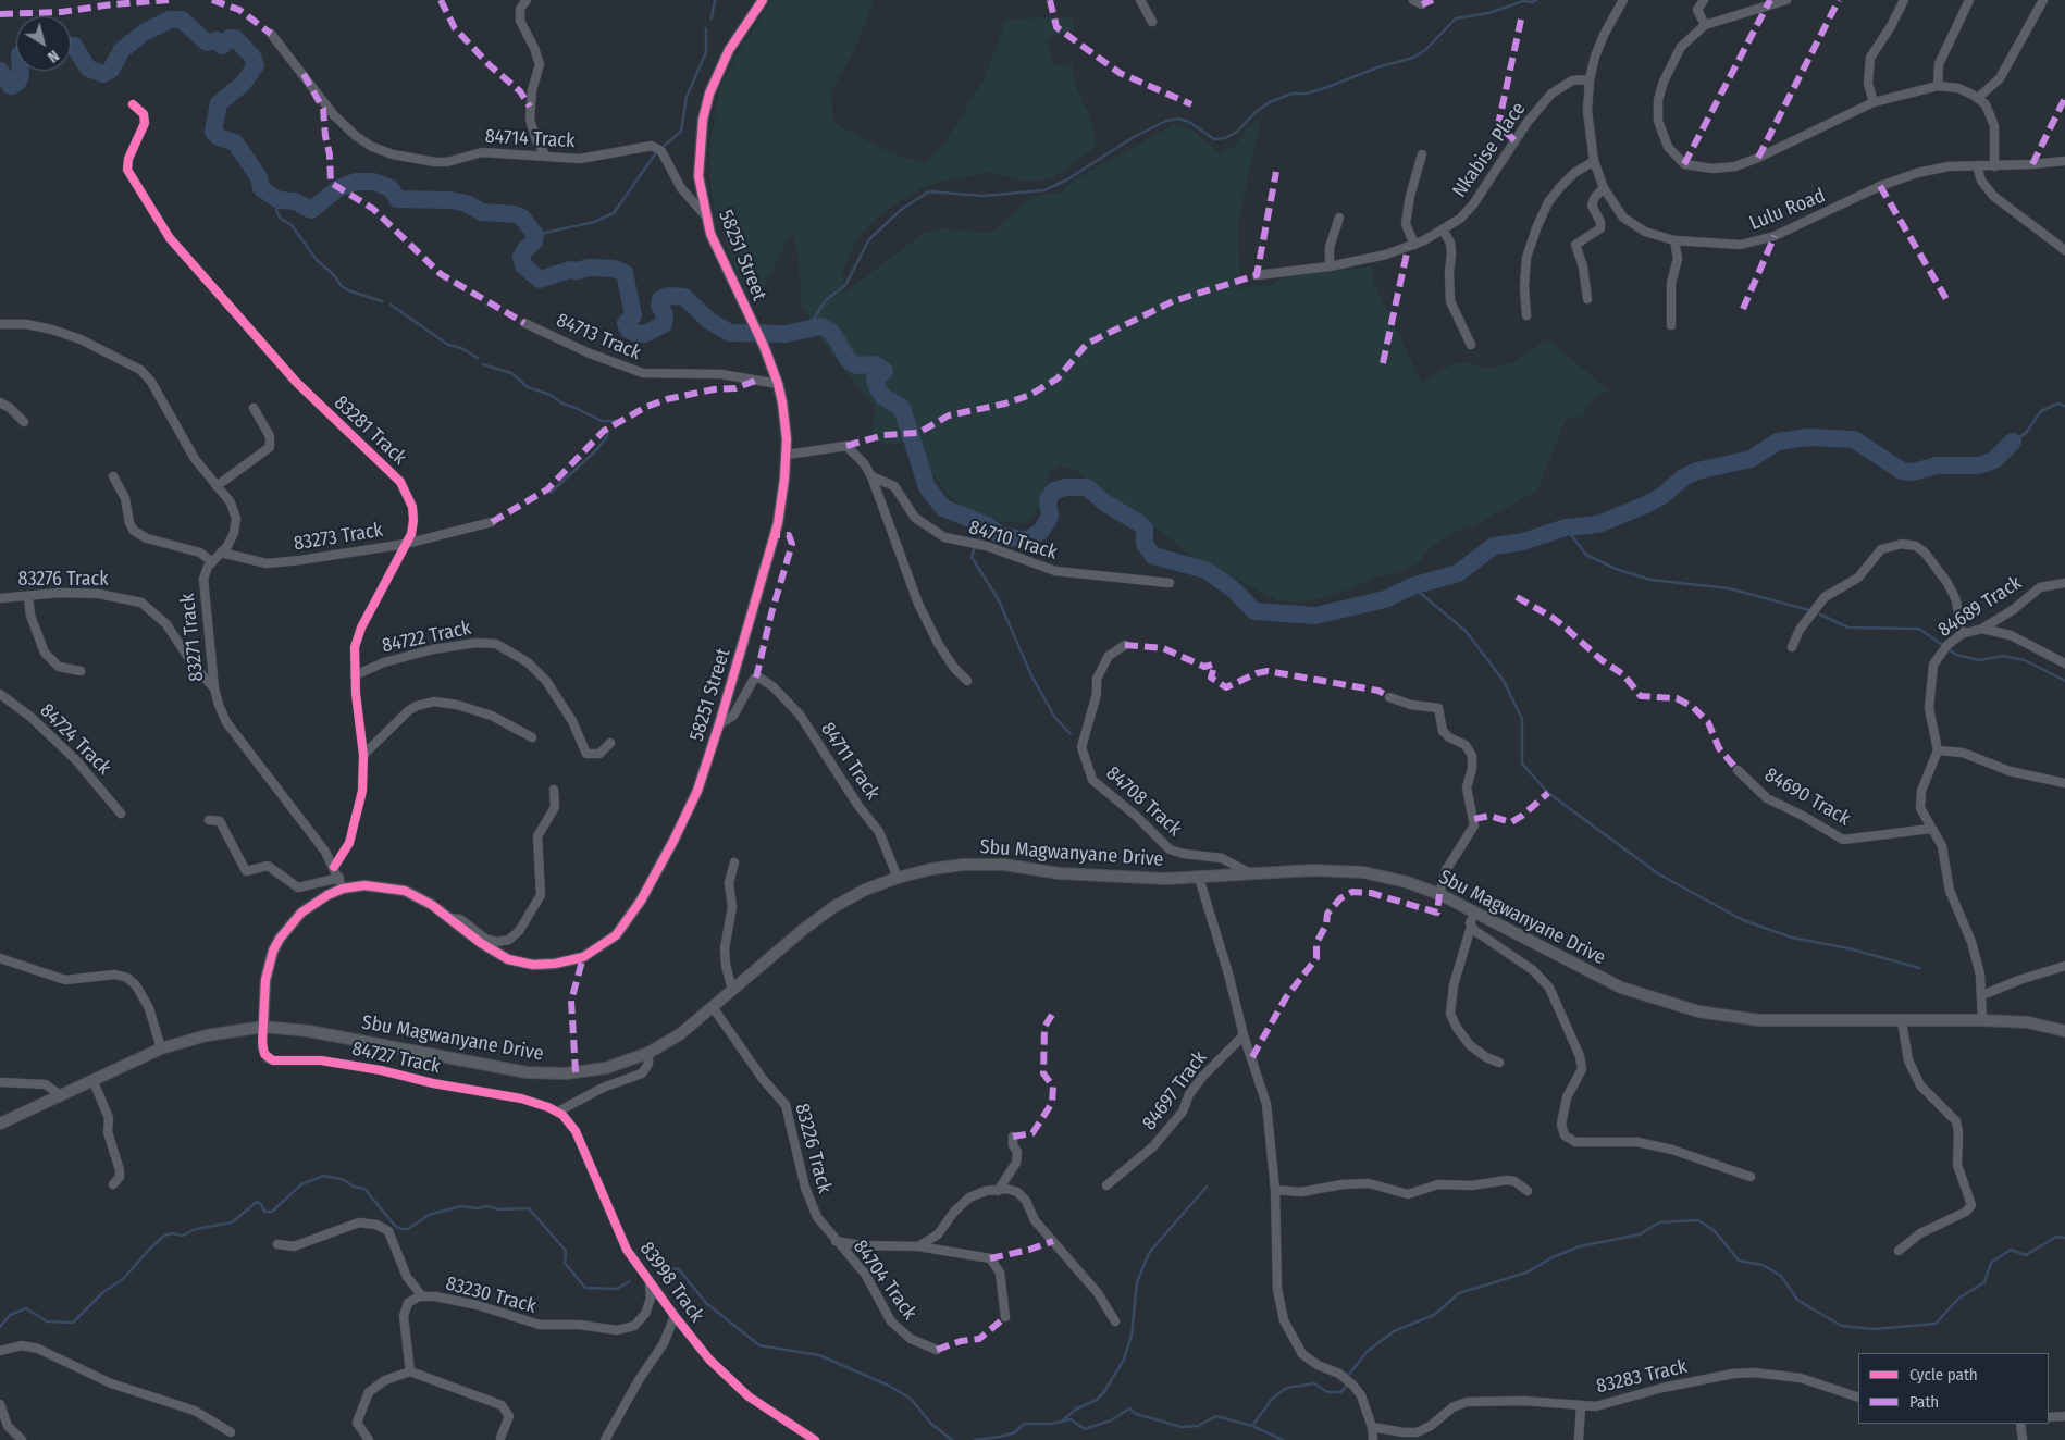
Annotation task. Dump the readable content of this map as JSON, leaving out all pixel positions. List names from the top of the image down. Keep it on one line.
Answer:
{"streets":{"main road":["Sbu Magwanyane Drive"],"street":["84714 Track","Nkabise Place","Lulu Road","58251 Street","84713 Track","83281 Track","83273 Track","84710 Track","83276 Track","84689 Track","83271 Track","84722 Track","84724 Track","84711 Track","84690 Track","84708 Track","84727 Track","84697 Track","83226 Track","84704 Track","83998 Track","83230 Track","83283 Track"]},"crossings":[["84714 Track","58251 Street"],["Nkabise Place","Lulu Road"],["58251 Street","84713 Track"],["58251 Street","83271 Track"],["58251 Street","84711 Track"],["58251 Street","Sbu Magwanyane Drive"],["58251 Street","84727 Track"],["83281 Track","83273 Track"],["83281 Track","83271 Track"],["83281 Track","84722 Track"],["83276 Track","83271 Track"],["84711 Track","Sbu Magwanyane Drive"],["84708 Track","Sbu Magwanyane Drive"],["Sbu Magwanyane Drive","84727 Track"],["Sbu Magwanyane Drive","83226 Track"],["84727 Track","83998 Track"],["83226 Track","84704 Track"],["83998 Track","83230 Track"]],"legend":["Cycle path","Path"],"north":"bottom right"}
